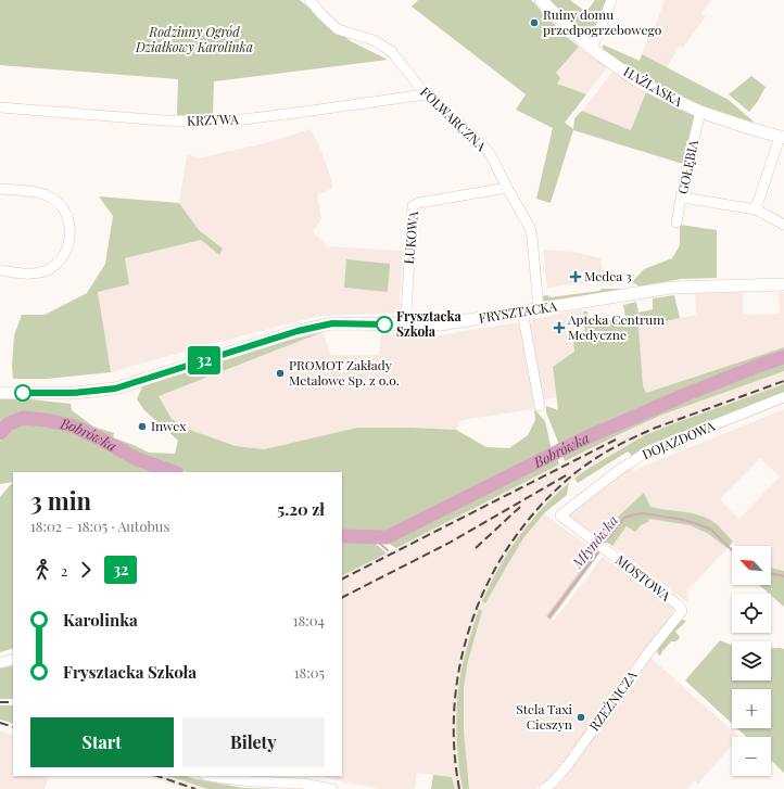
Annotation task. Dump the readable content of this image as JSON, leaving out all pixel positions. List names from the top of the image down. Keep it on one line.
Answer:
{"streets":{"street":["HAŻLASKA","FOLWARCZNA","KRZYWA","GOŁĘBIA","ŁUKOWA","FRYSZTACKA","DOJAZDOWA","MOSTOWA","RZEŹNICZA"]},"crossings":[["HAŻLASKA","GOŁĘBIA"],["FOLWARCZNA","KRZYWA"],["FOLWARCZNA","ŁUKOWA"],["FOLWARCZNA","FRYSZTACKA"],["DOJAZDOWA","MOSTOWA"],["MOSTOWA","RZEŹNICZA"]],"water":["Bobrówka","Młynówka"],"parks":["Rodzinny Ogród Działkowy Karolinka"],"places":{"other":["Ruiny domu przedpogrzebowego","Frysztacka Szkoła","PROMOT Zakłady Metalowe Sp. z o.o.","Inwex","Stela Taxi Cieszyn"],"health":["Medea 3","Apteka Centrum Medyczne"]},"lines":["bus line 32"],"north":"top left","page":{"on_map":"32","heading":["3 min","18:02 – 18:05 · Autobus","5.20 zł"],"map_buttons":["+","−"],"legs":["2","32"],"list":[{"name":"Karolinka","value":"18:04"},{"name":"Frysztacka Szkoła","value":"18:05"}],"buttons":["Start","Bilety"]}}
